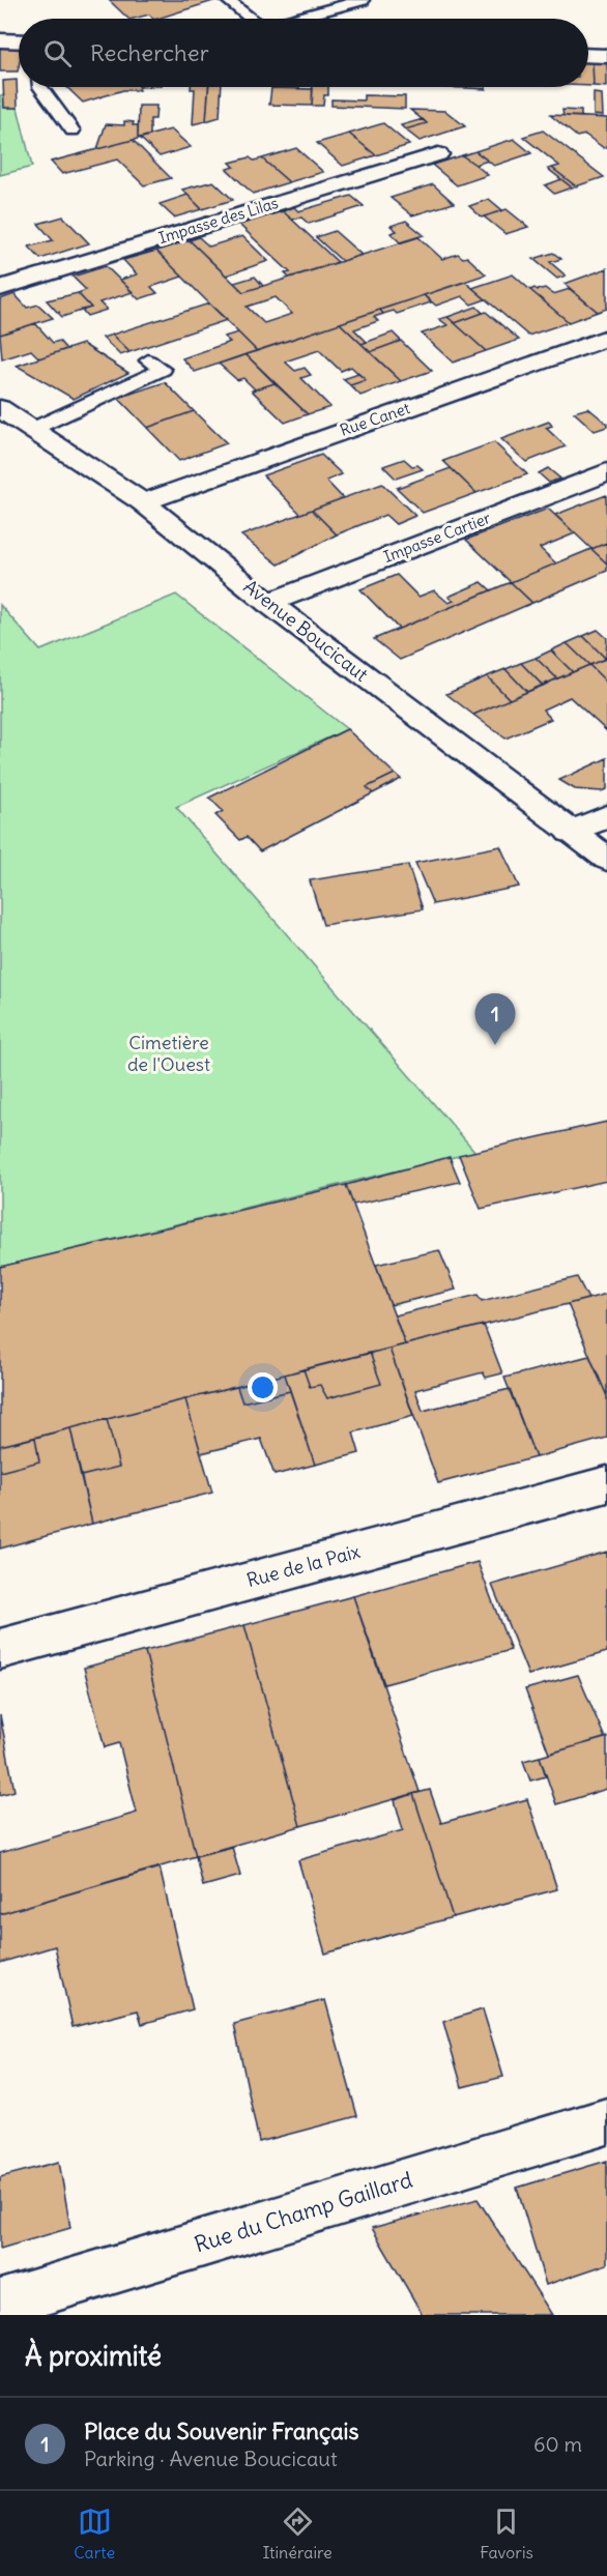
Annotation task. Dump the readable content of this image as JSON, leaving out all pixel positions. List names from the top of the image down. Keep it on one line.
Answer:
{"streets":{"street":["Impasse des Lilas","Rue Canet","Impasse Cartier","Avenue Boucicaut","Rue de la Paix","Rue du Champ Gaillard"]},"crossings":[["Rue Canet","Avenue Boucicaut"],["Impasse Cartier","Avenue Boucicaut"]],"parks":["Cimetière de l'Ouest"],"page":{"search":"Rechercher","pins":"1","heading":"À proximité","list":[{"mark":"1","name":"Place du Souvenir Français","note":"Parking · Avenue Boucicaut","value":"60 m"}],"nav":["Carte","Itinéraire","Favoris"]}}
